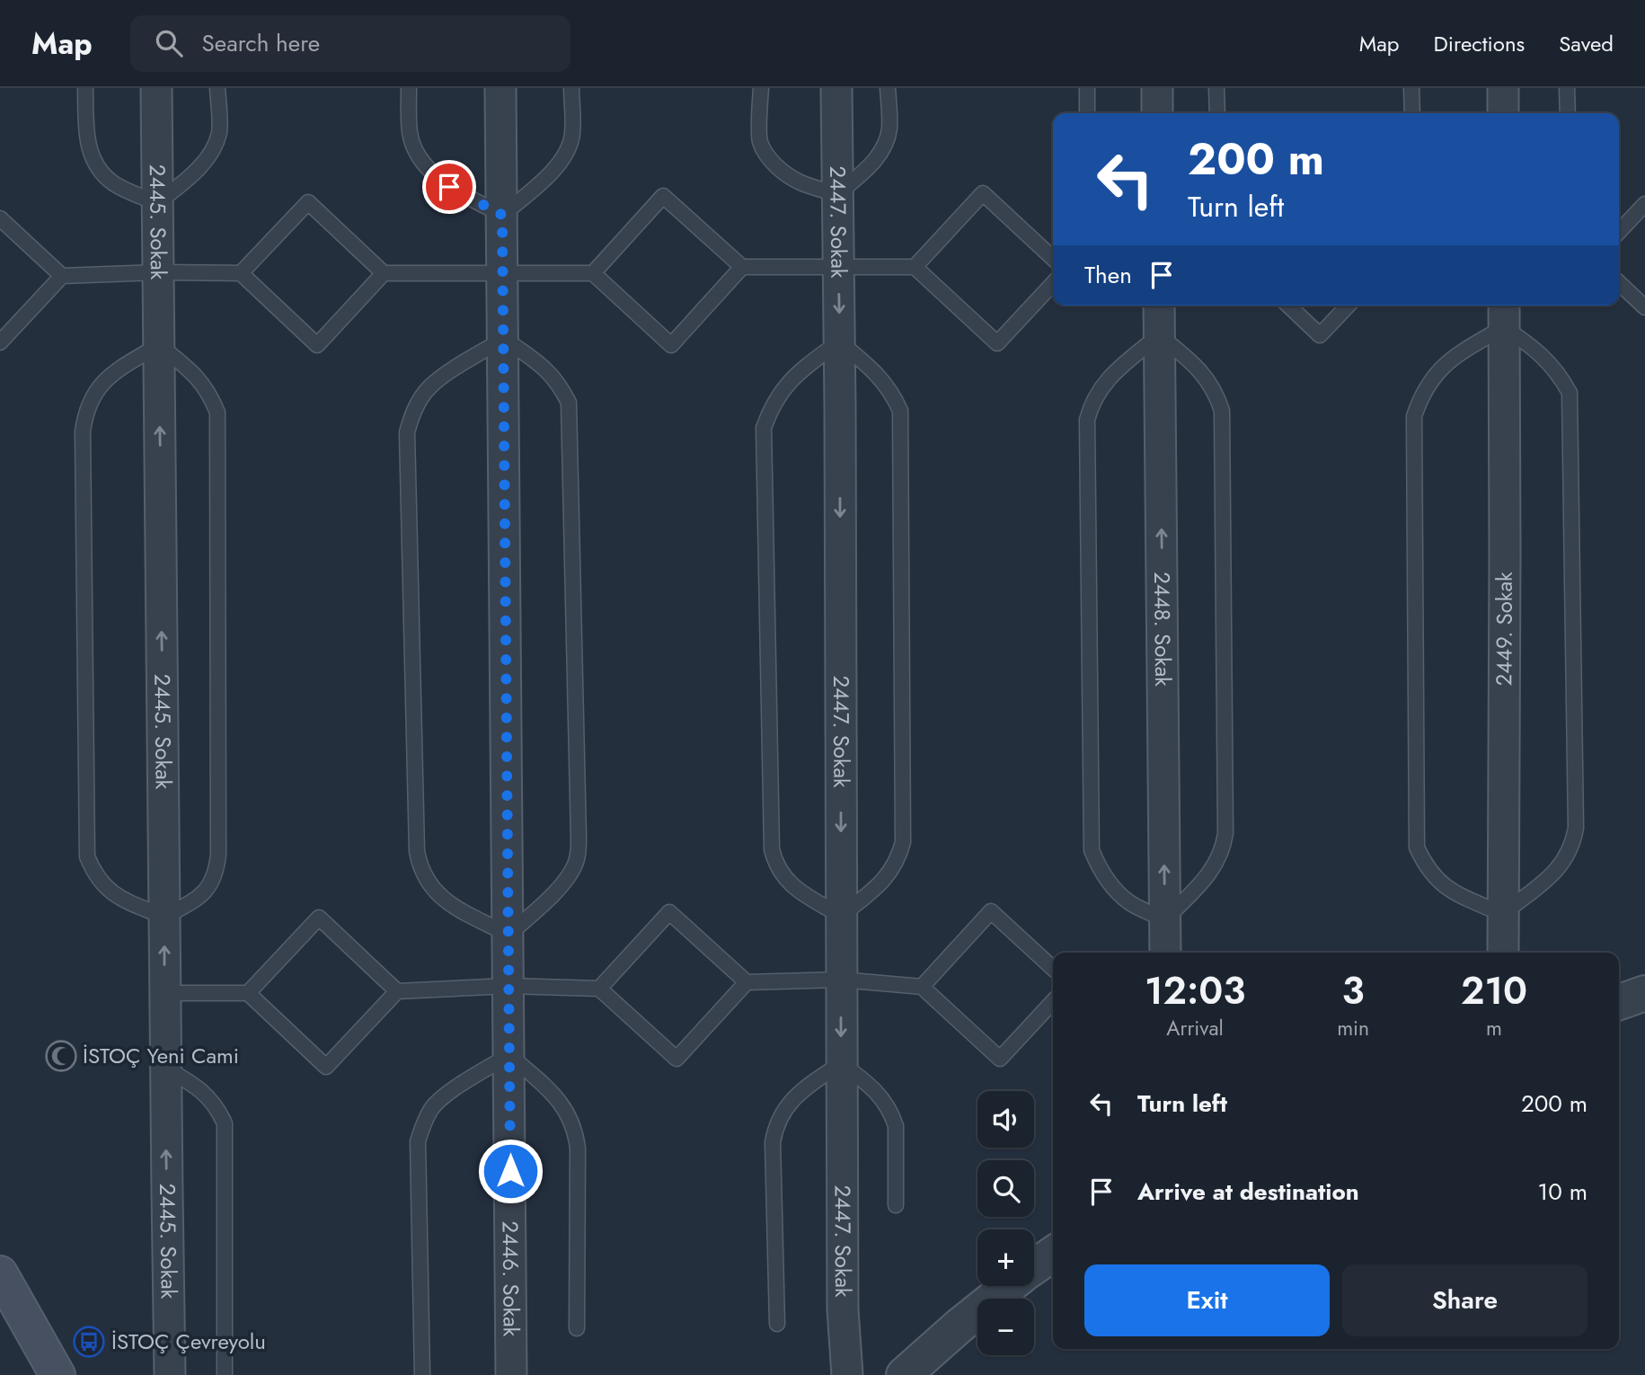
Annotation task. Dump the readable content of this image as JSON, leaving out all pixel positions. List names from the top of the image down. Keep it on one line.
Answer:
{"streets":{"street":["2445. Sokak","2447. Sokak","2448. Sokak","2449. Sokak","2446. Sokak"]},"one_way":["2445. Sokak","2447. Sokak","2448. Sokak"],"places":{"mosque":["İSTOÇ Yeni Cami"],"bus stop":["İSTOÇ Çevreyolu"]},"page":{"header":"Map","search":"Search here","nav":["Map","Directions","Saved"],"turn":["200 m","Turn left"],"then":"Then","eta":["12:03","Arrival","3","min","210","m"],"list":[{"name":"Turn left","value":"200 m"},{"name":"Arrive at destination","value":"10 m"}],"map_buttons":["+","−"],"buttons":["Exit","Share"]}}
